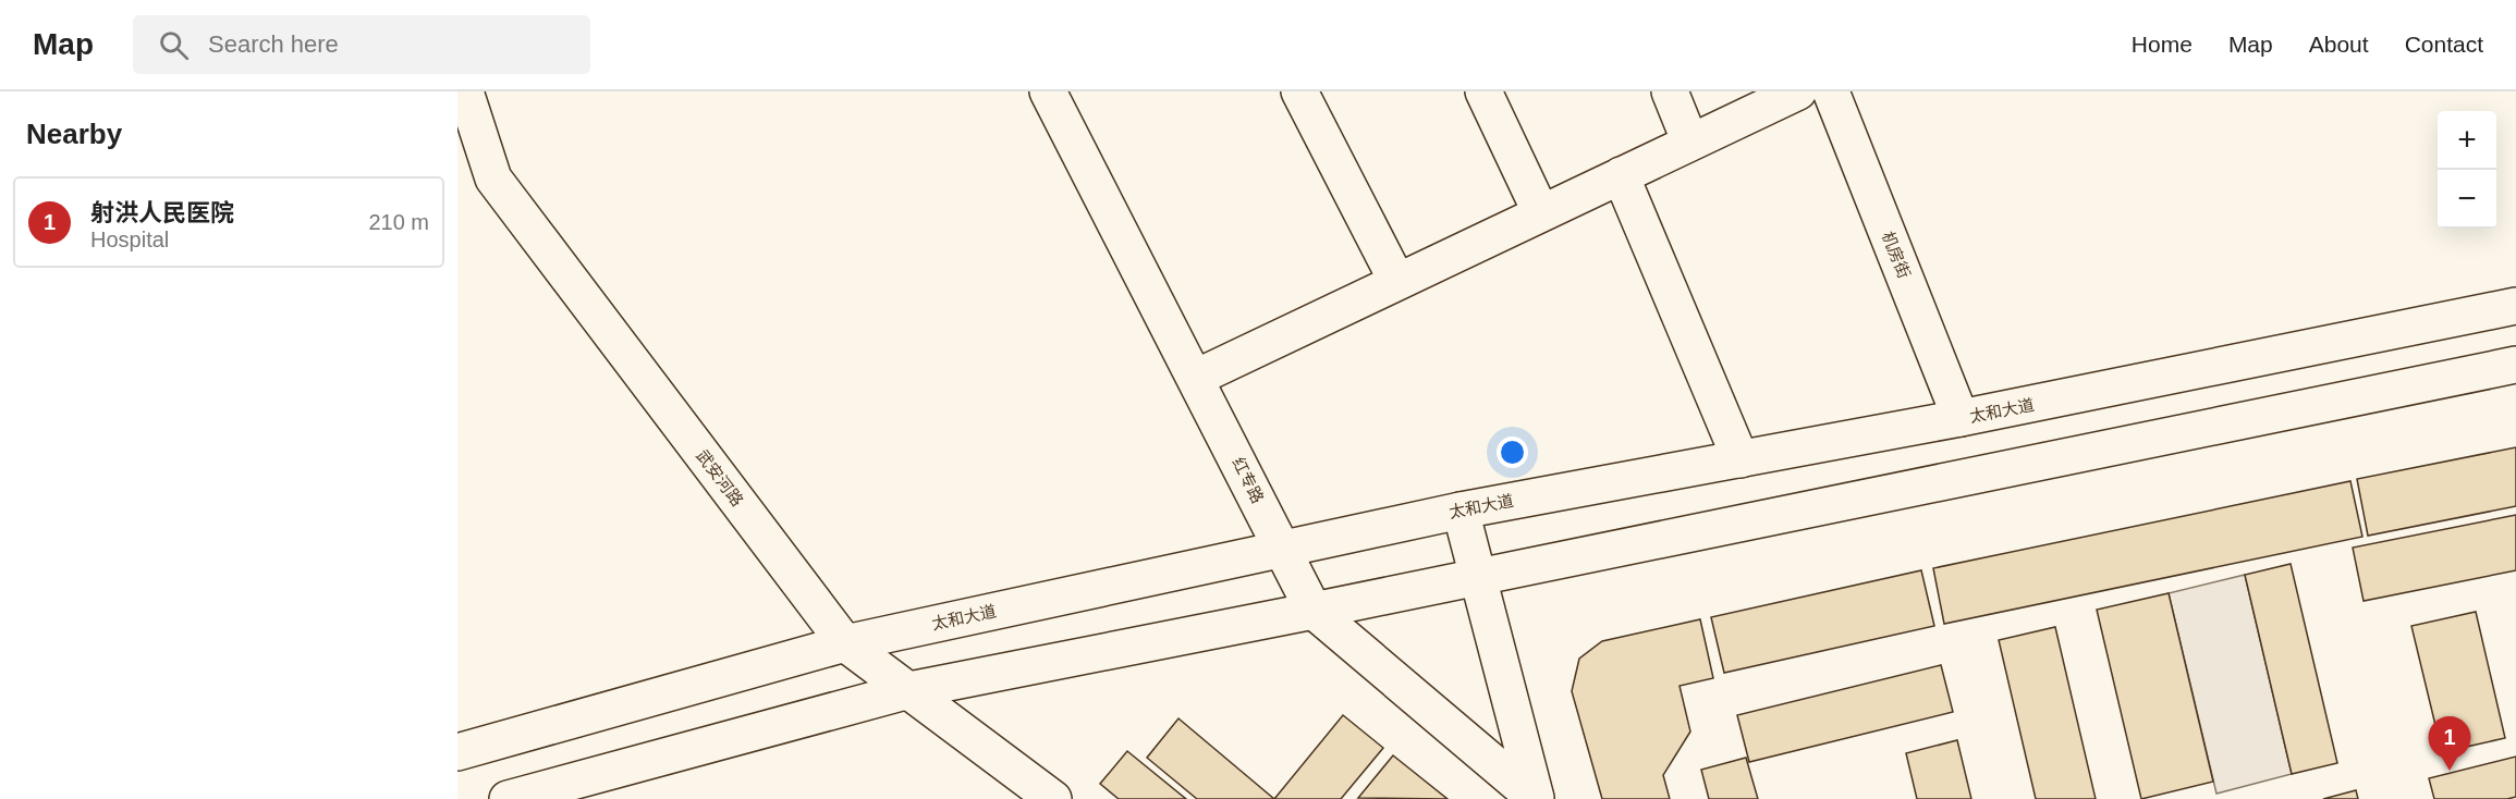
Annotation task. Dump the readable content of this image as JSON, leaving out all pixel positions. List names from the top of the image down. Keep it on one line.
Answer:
{"streets":{"main road":["机房街","太和大道","武安河路","红专路"]},"crossings":[["机房街","太和大道"],["太和大道","武安河路"],["太和大道","红专路"]],"page":{"header":"Map","search":"Search here","nav":["Home","Map","About","Contact"],"heading":"Nearby","map_buttons":["+","−"],"list":[{"mark":"1","name":"射洪人民医院","note":"Hospital","value":"210 m"}],"pins":"1"}}
